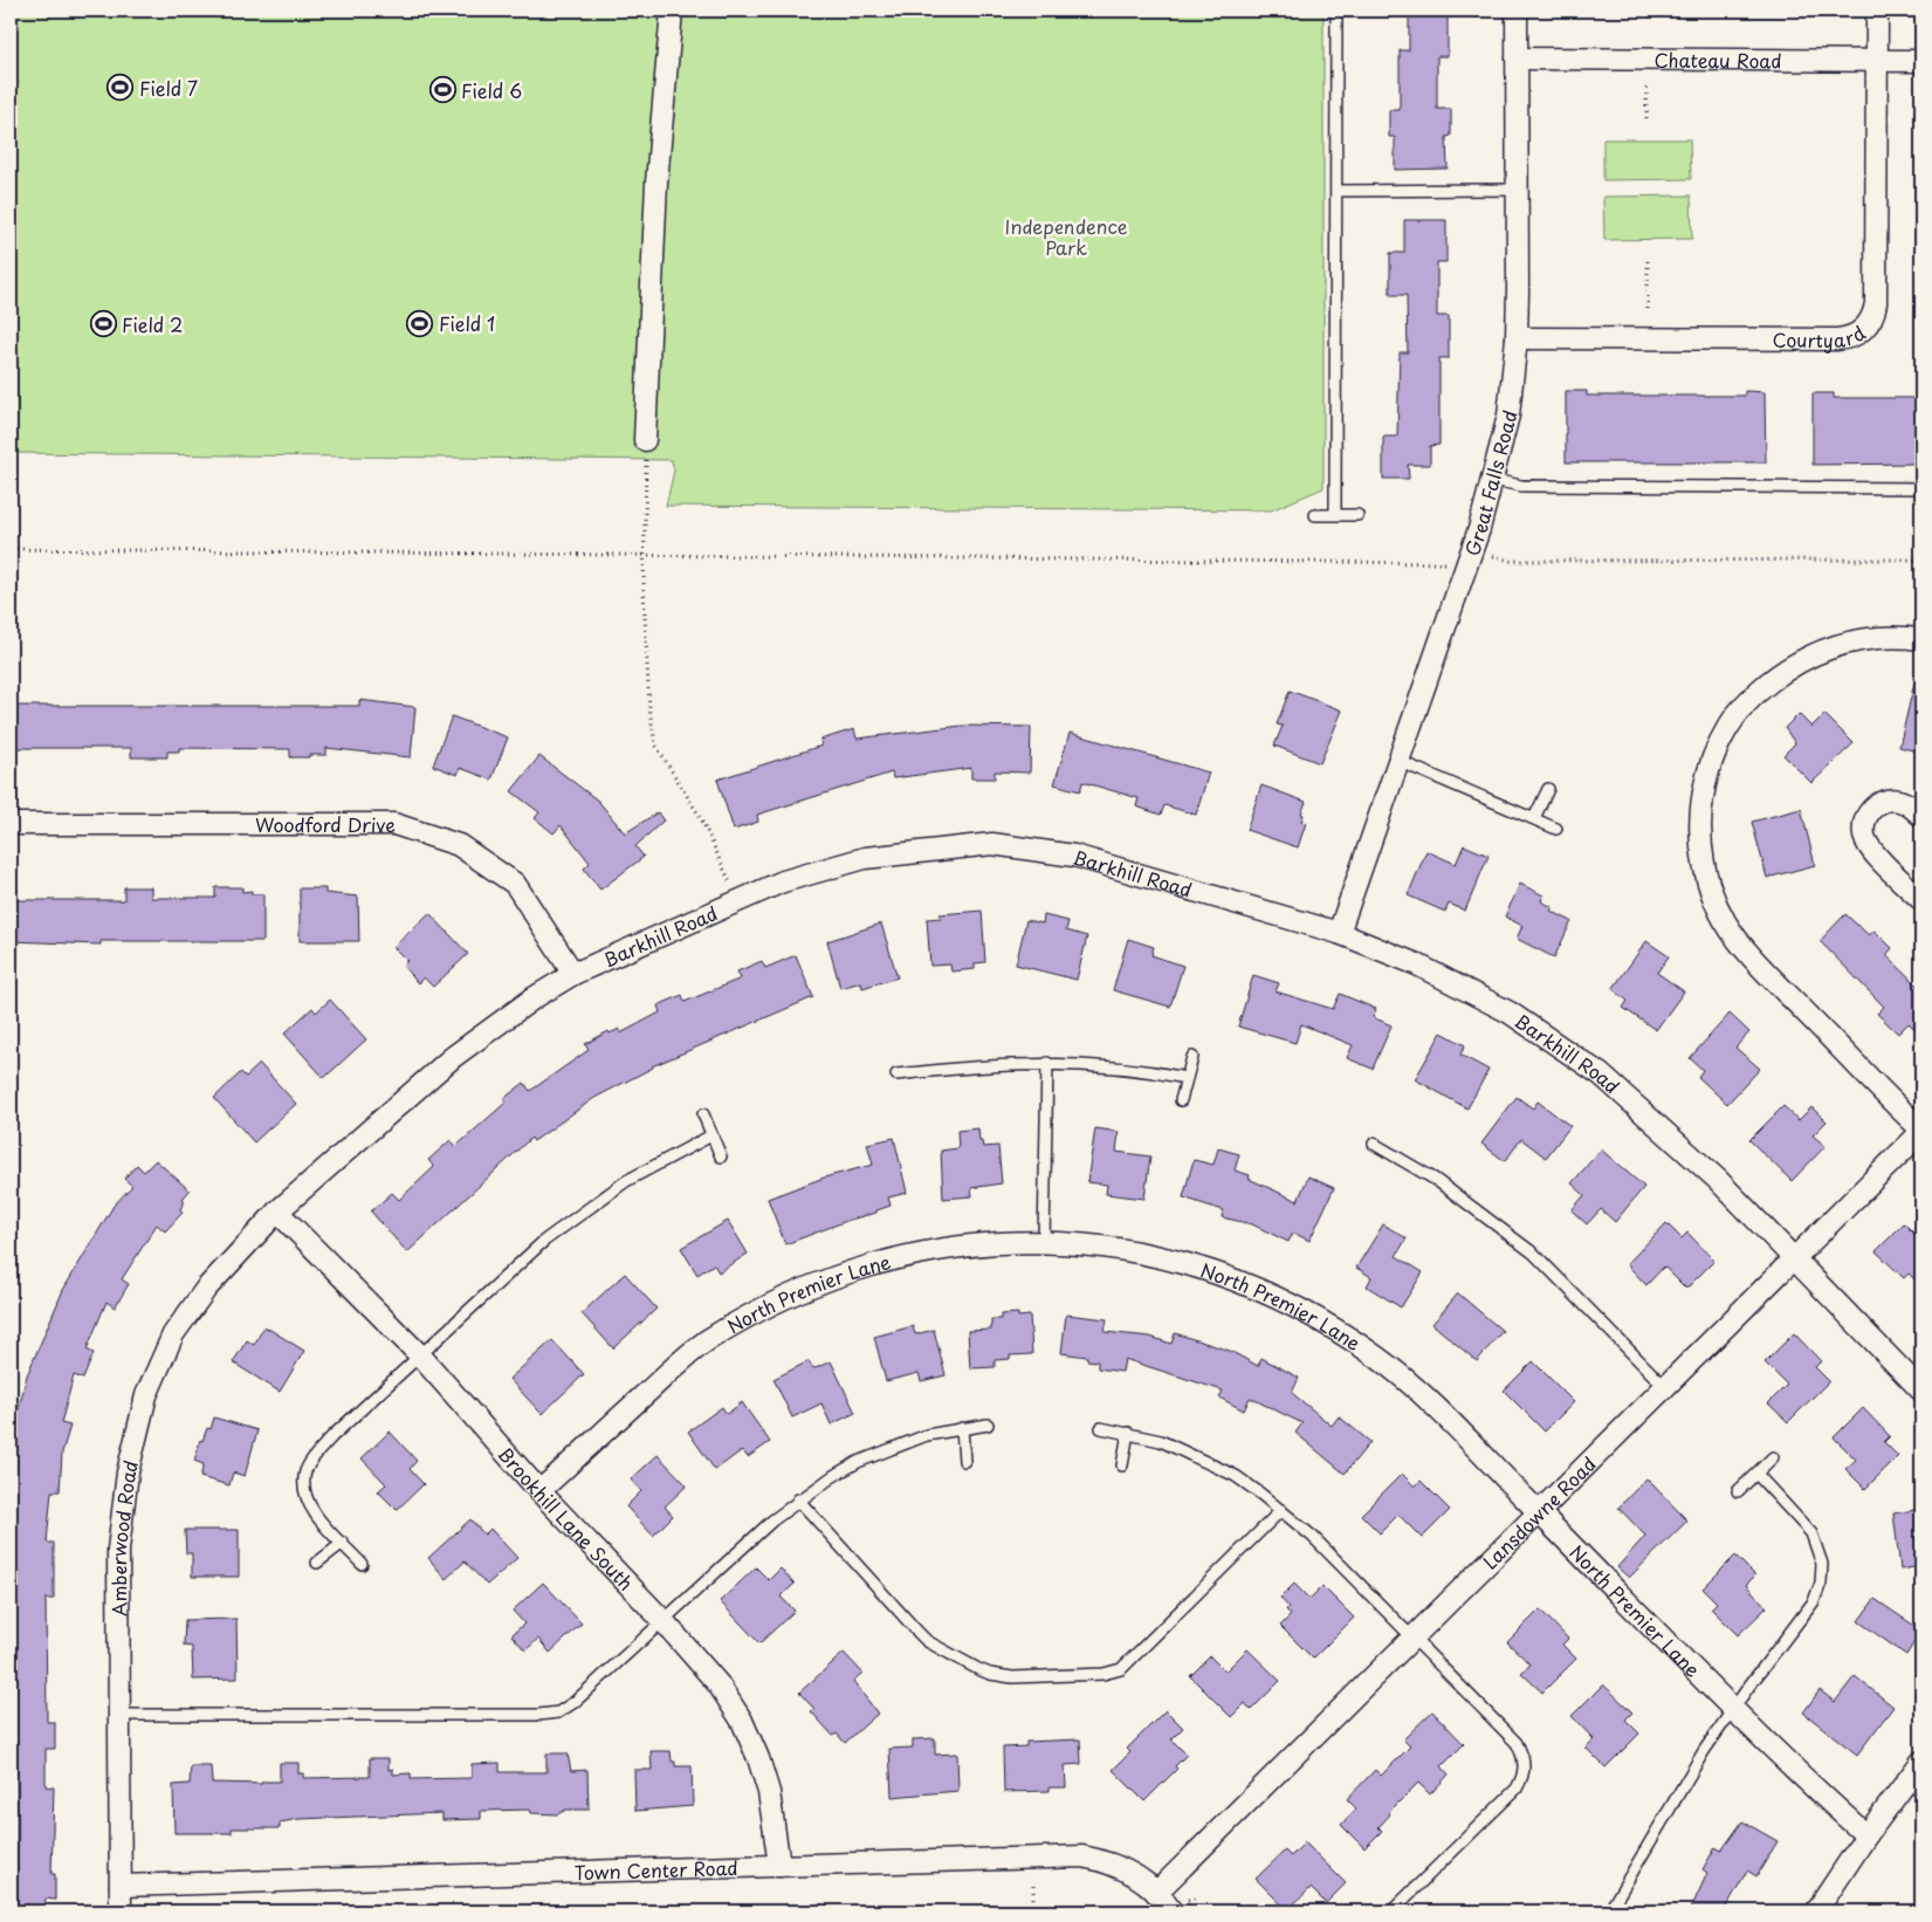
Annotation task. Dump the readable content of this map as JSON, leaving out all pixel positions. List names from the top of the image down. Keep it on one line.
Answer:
{"streets":{"street":["Chateau Road","Courtyard","Great Falls Road","Woodford Drive","Barkhill Road","North Premier Lane","Lansdowne Road","Brookhill Lane South","Amberwood Road","Town Center Road"]},"crossings":[["Chateau Road","Courtyard"],["Chateau Road","Great Falls Road"],["Courtyard","Great Falls Road"],["Great Falls Road","Barkhill Road"],["Woodford Drive","Barkhill Road"],["Barkhill Road","Lansdowne Road"],["Barkhill Road","Brookhill Lane South"],["Barkhill Road","Amberwood Road"],["North Premier Lane","Lansdowne Road"],["North Premier Lane","Brookhill Lane South"],["Lansdowne Road","Town Center Road"],["Brookhill Lane South","Amberwood Road"],["Brookhill Lane South","Town Center Road"],["Amberwood Road","Town Center Road"]],"parks":["Independence Park"],"places":{"sports":["Field 7","Field 6","Field 1","Field 2"]}}
